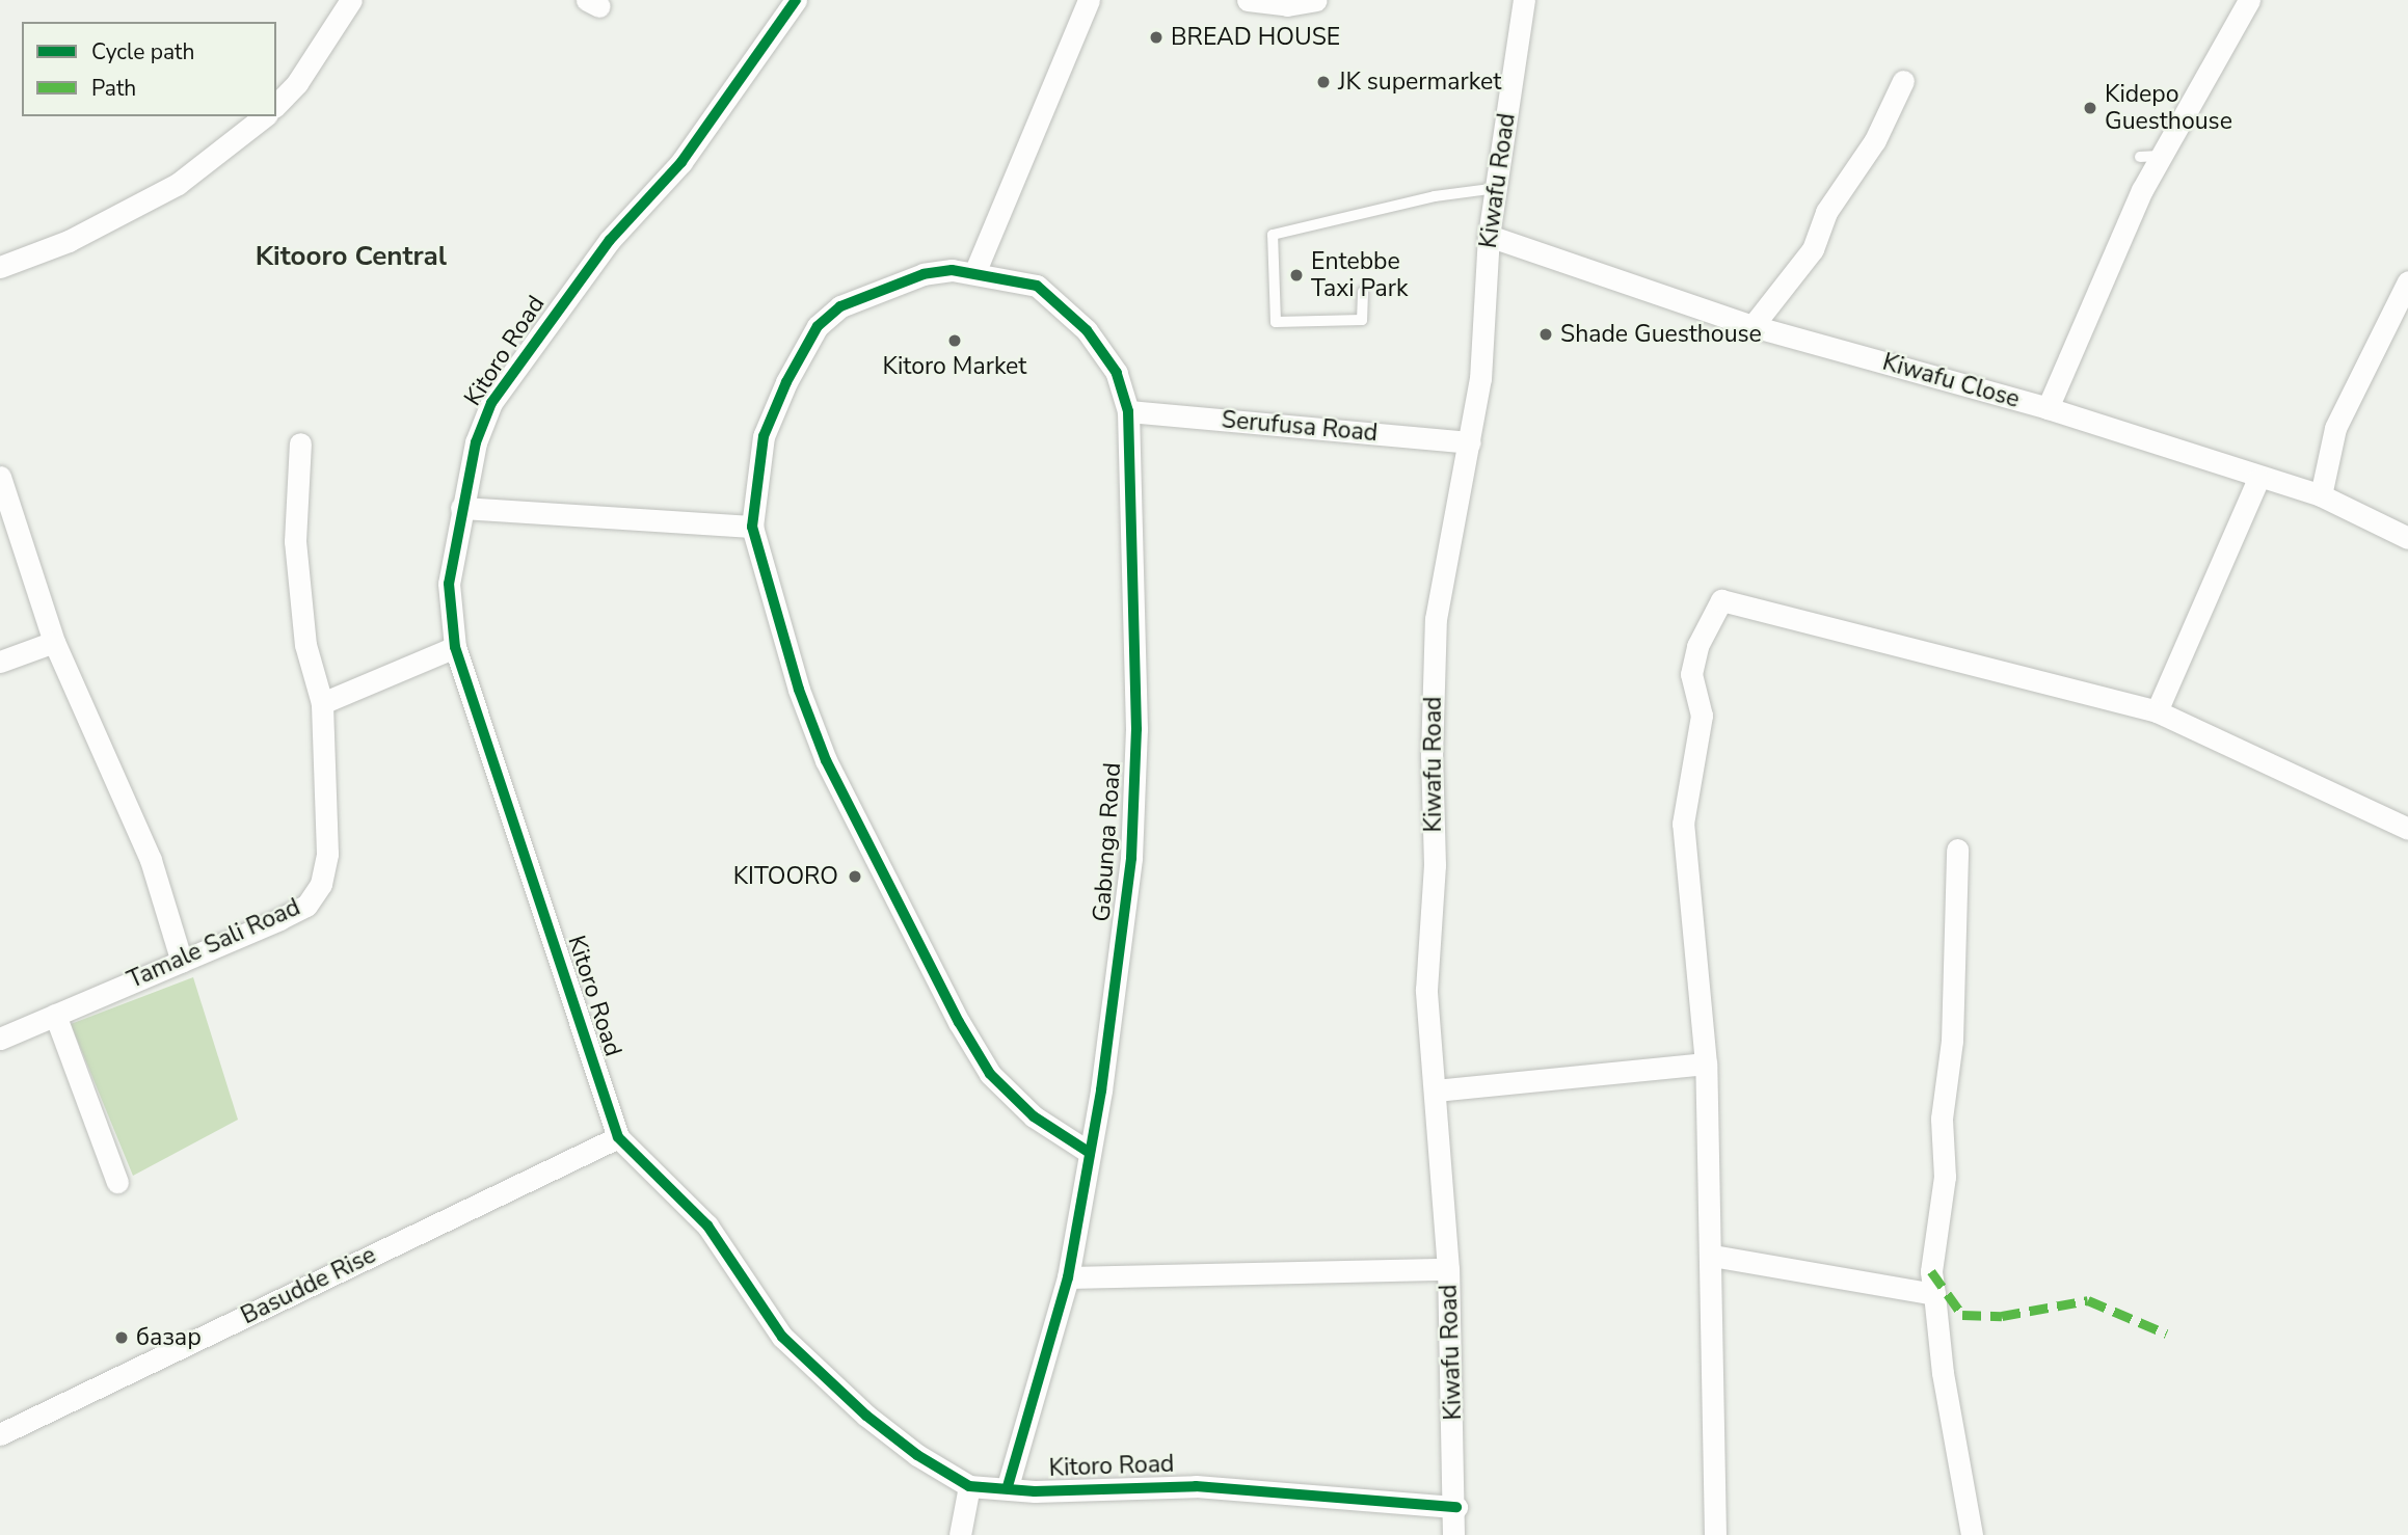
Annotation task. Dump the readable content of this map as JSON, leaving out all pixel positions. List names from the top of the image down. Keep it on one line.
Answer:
{"streets":{"street":["Kiwafu Road","Kitoro Road","Kiwafu Close","Serufusa Road","Gabunga Road","Tamale Sali Road","Basudde Rise"]},"crossings":[["Kiwafu Road","Kitoro Road"],["Kiwafu Road","Kiwafu Close"],["Kiwafu Road","Serufusa Road"],["Kitoro Road","Gabunga Road"],["Kitoro Road","Basudde Rise"],["Serufusa Road","Gabunga Road"]],"districts":["Kitooro Central"],"places":["BREAD HOUSE","JK supermarket","Kidepo Guesthouse","Entebbe Taxi Park","Shade Guesthouse","Kitoro Market","KITOORO","базар"],"legend":["Cycle path","Path"]}
